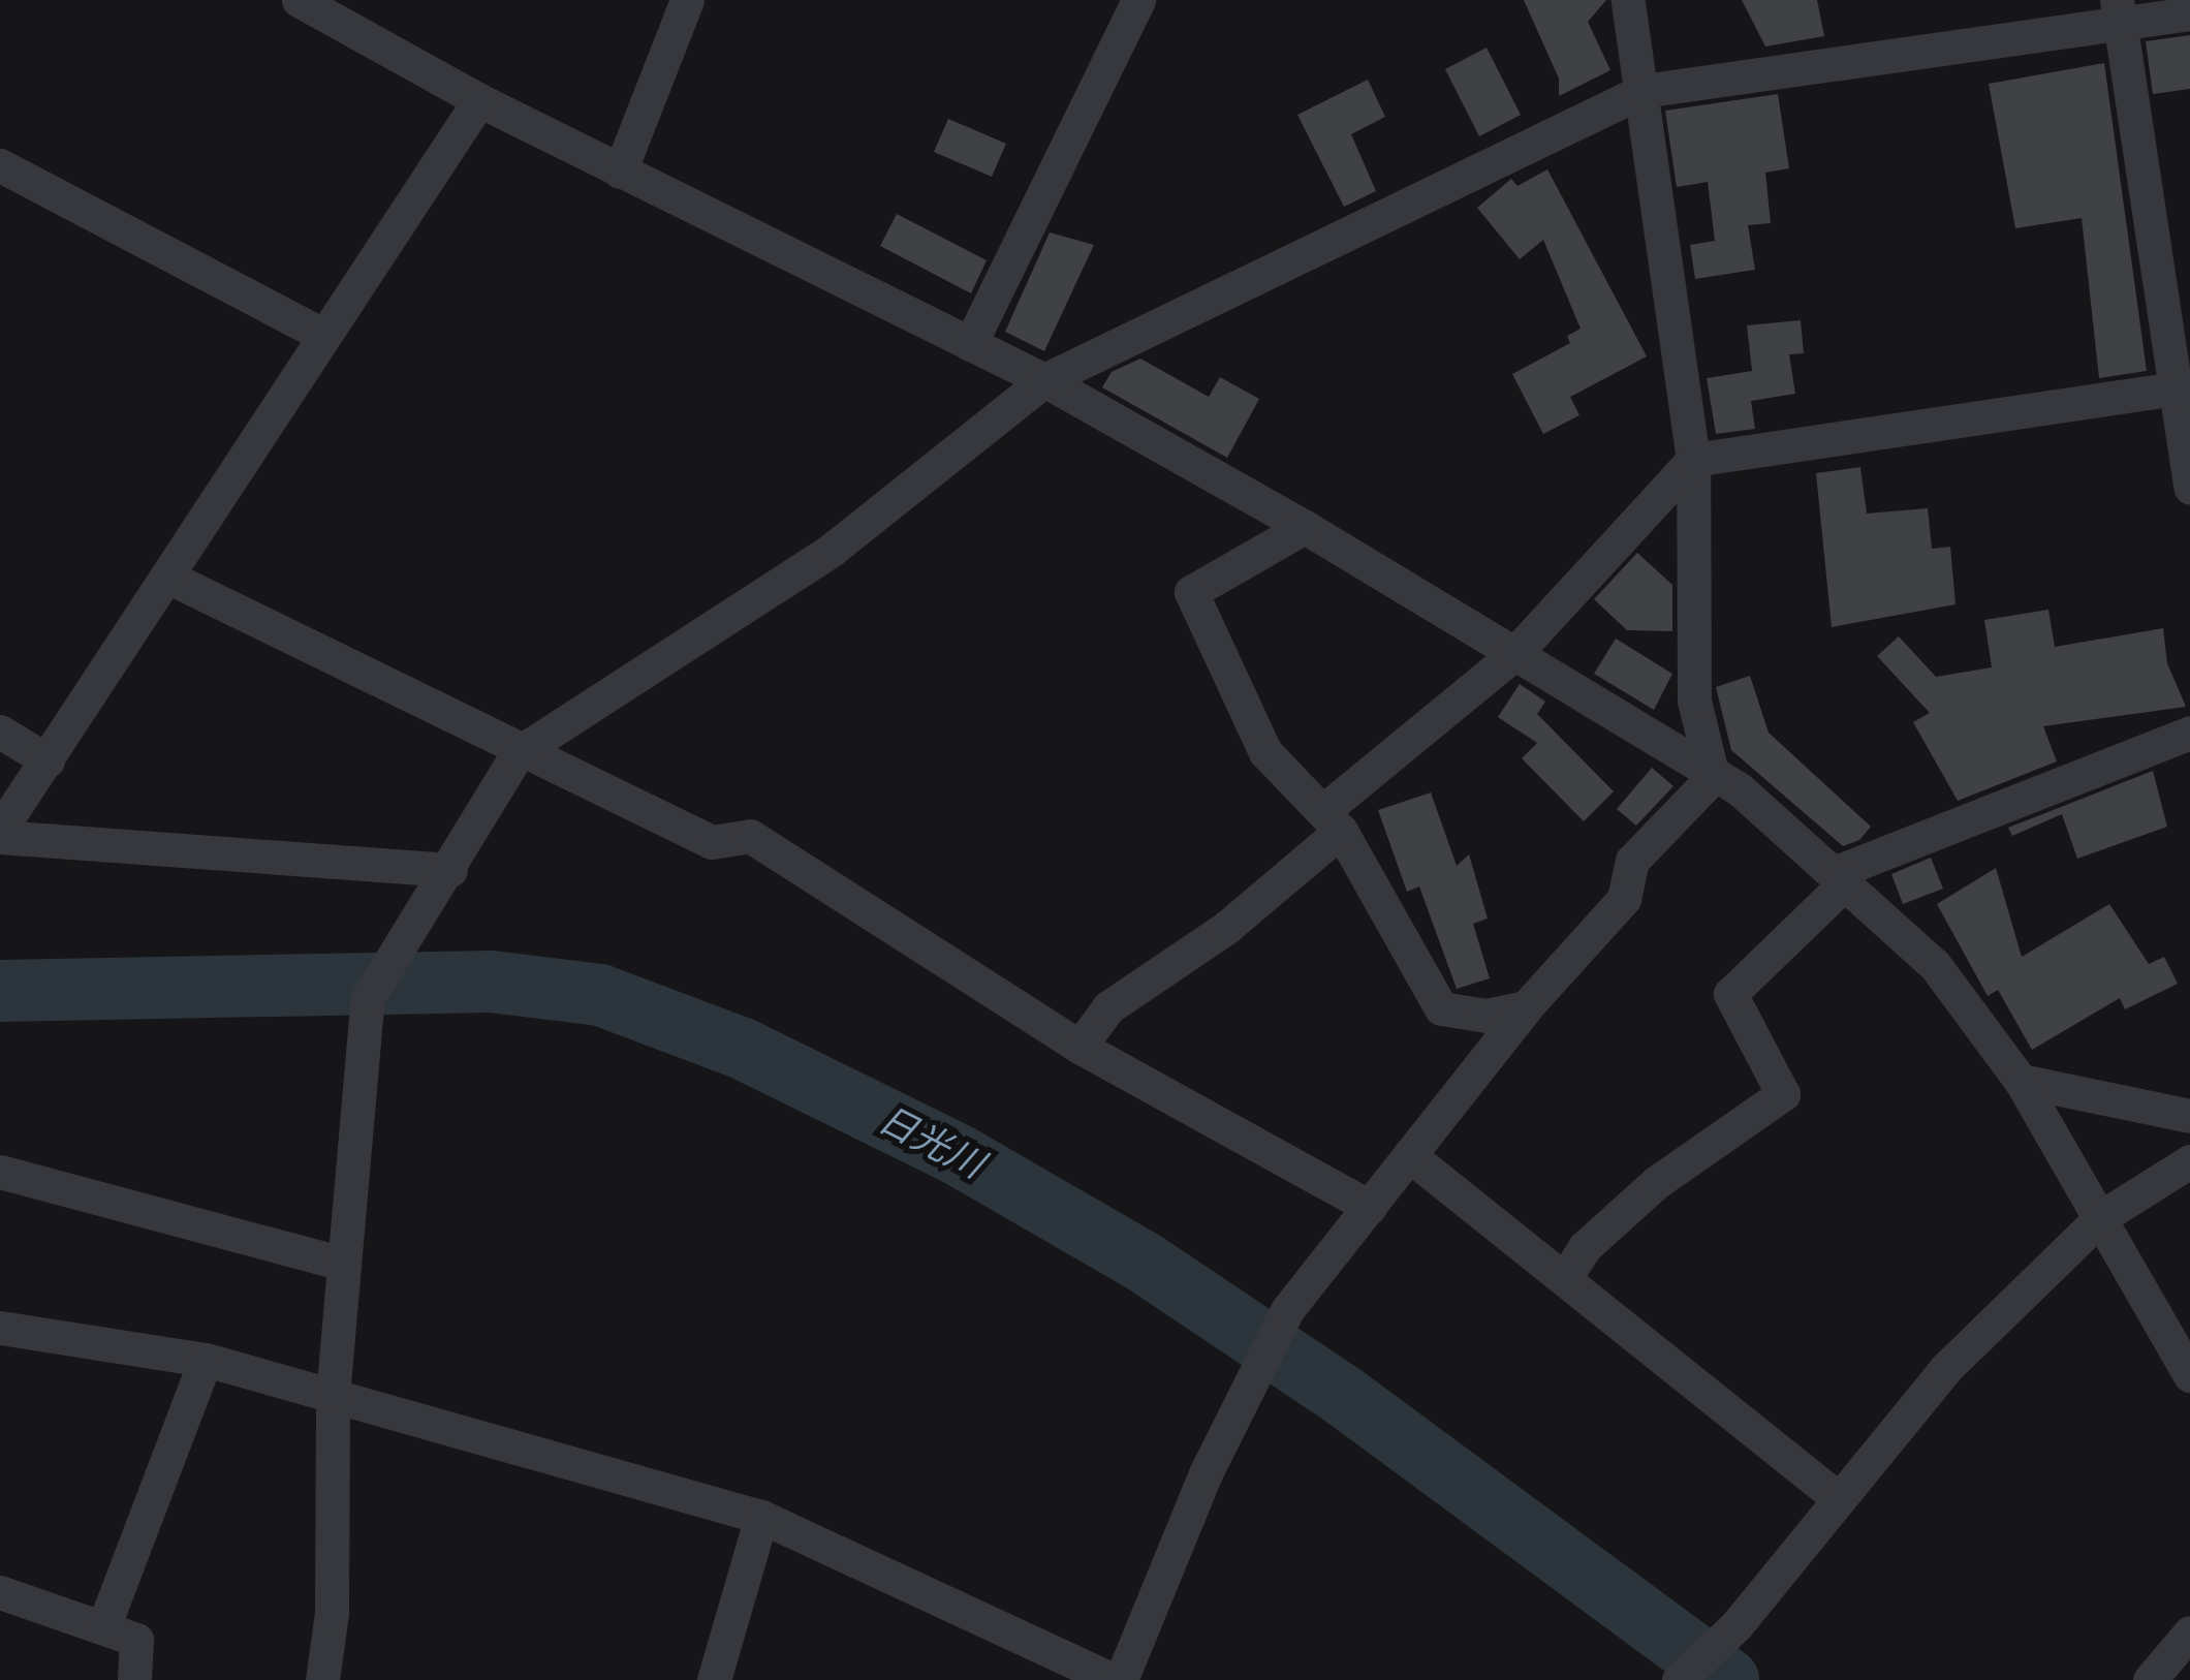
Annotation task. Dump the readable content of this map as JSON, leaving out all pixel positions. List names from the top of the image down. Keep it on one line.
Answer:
{"water":["日光川"]}
